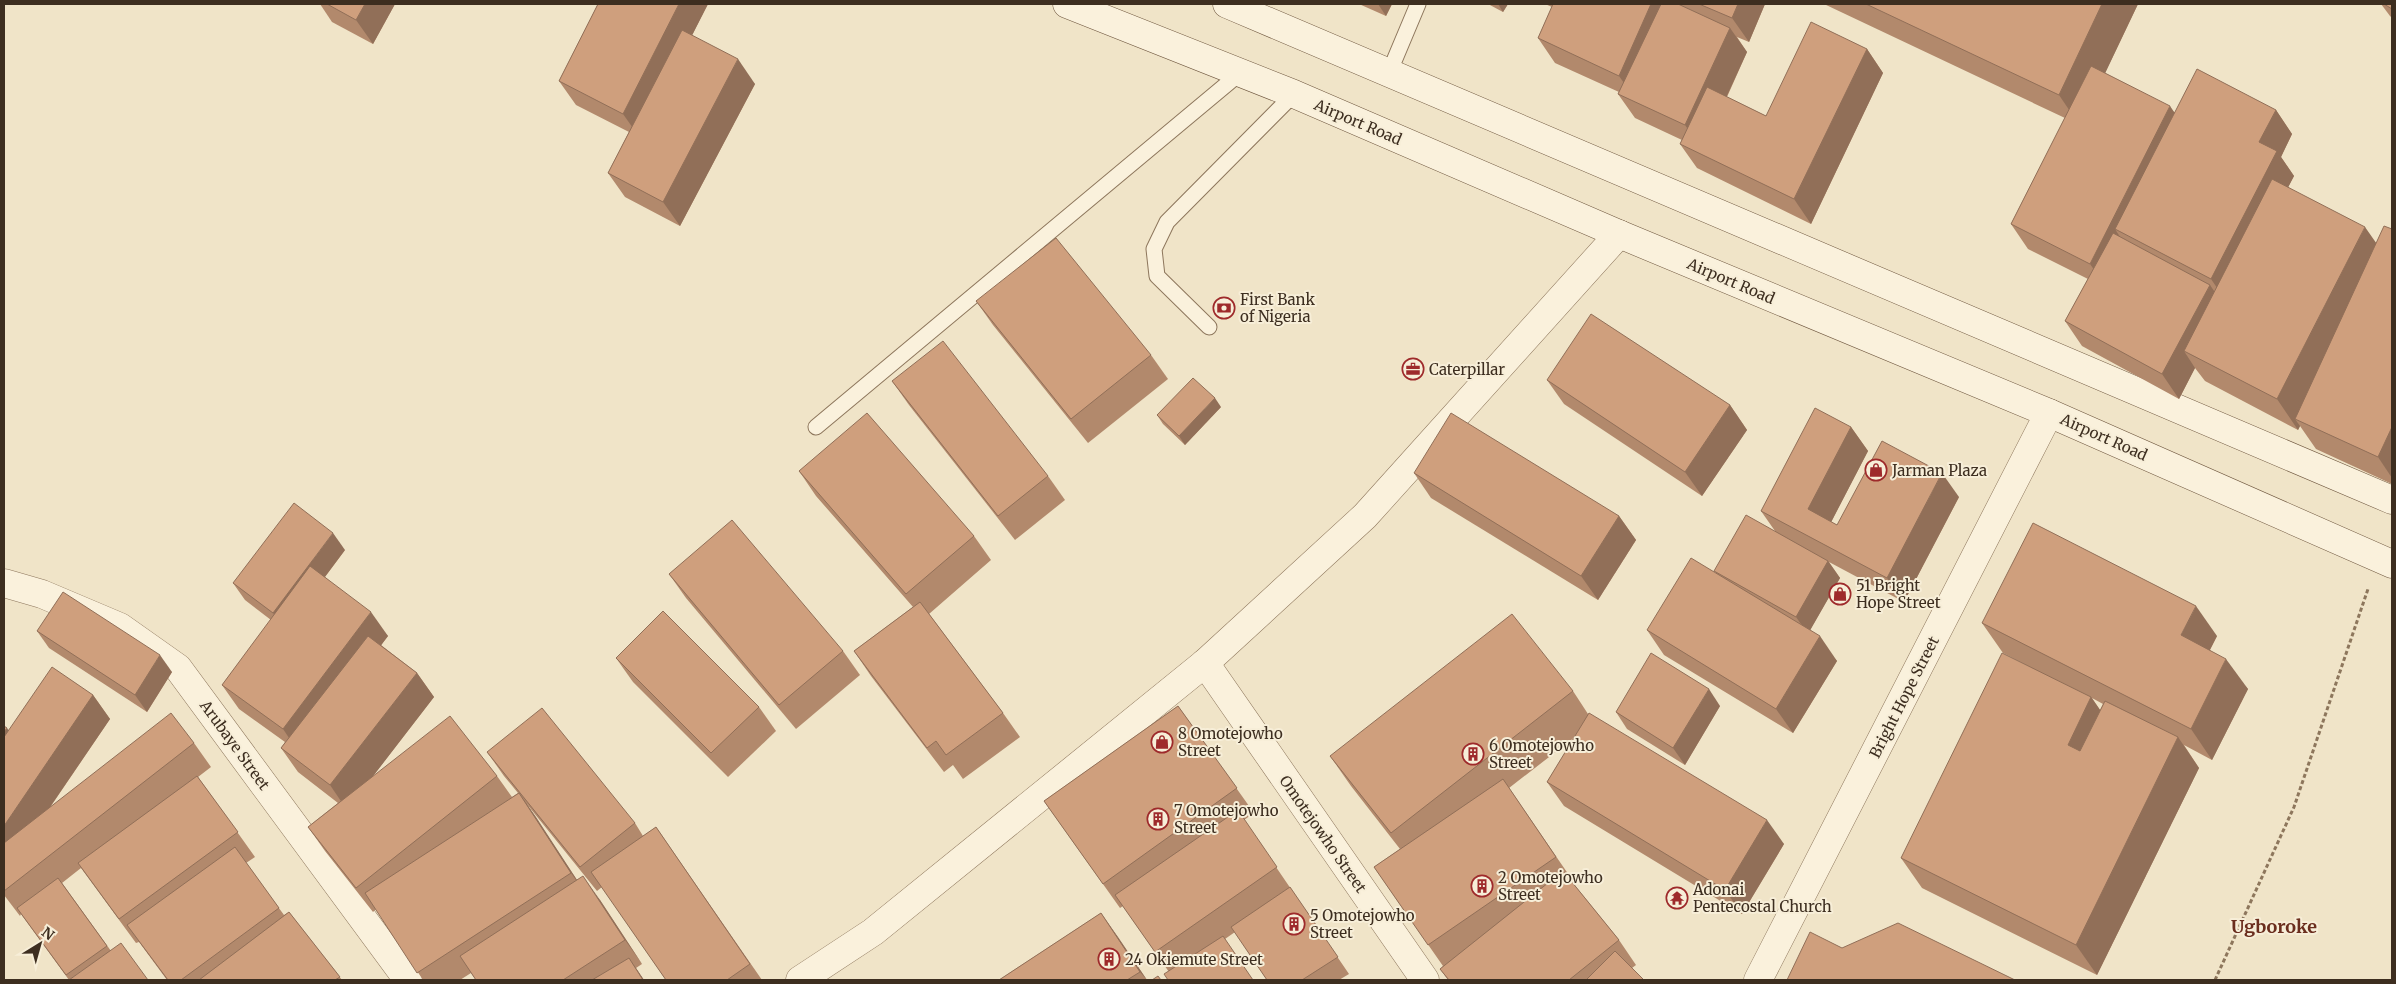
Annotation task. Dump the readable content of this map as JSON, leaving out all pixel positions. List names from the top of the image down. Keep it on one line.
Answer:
{"streets":{"street":["Airport Road","Bright Hope Street","Arubaye Street","Omotejowho Street"]},"crossings":[["Airport Road","Bright Hope Street"]],"districts":["Ugboroke"],"places":{"bank":["First Bank of Nigeria"],"office":["Caterpillar"],"shop":["Jarman Plaza","51 Bright Hope Street","8 Omotejowho Street"],"building":["6 Omotejowho Street","7 Omotejowho Street","2 Omotejowho Street","5 Omotejowho Street","24 Okiemute Street"],"temple":["Adonai Pentecostal Church"]},"north":"top right"}
